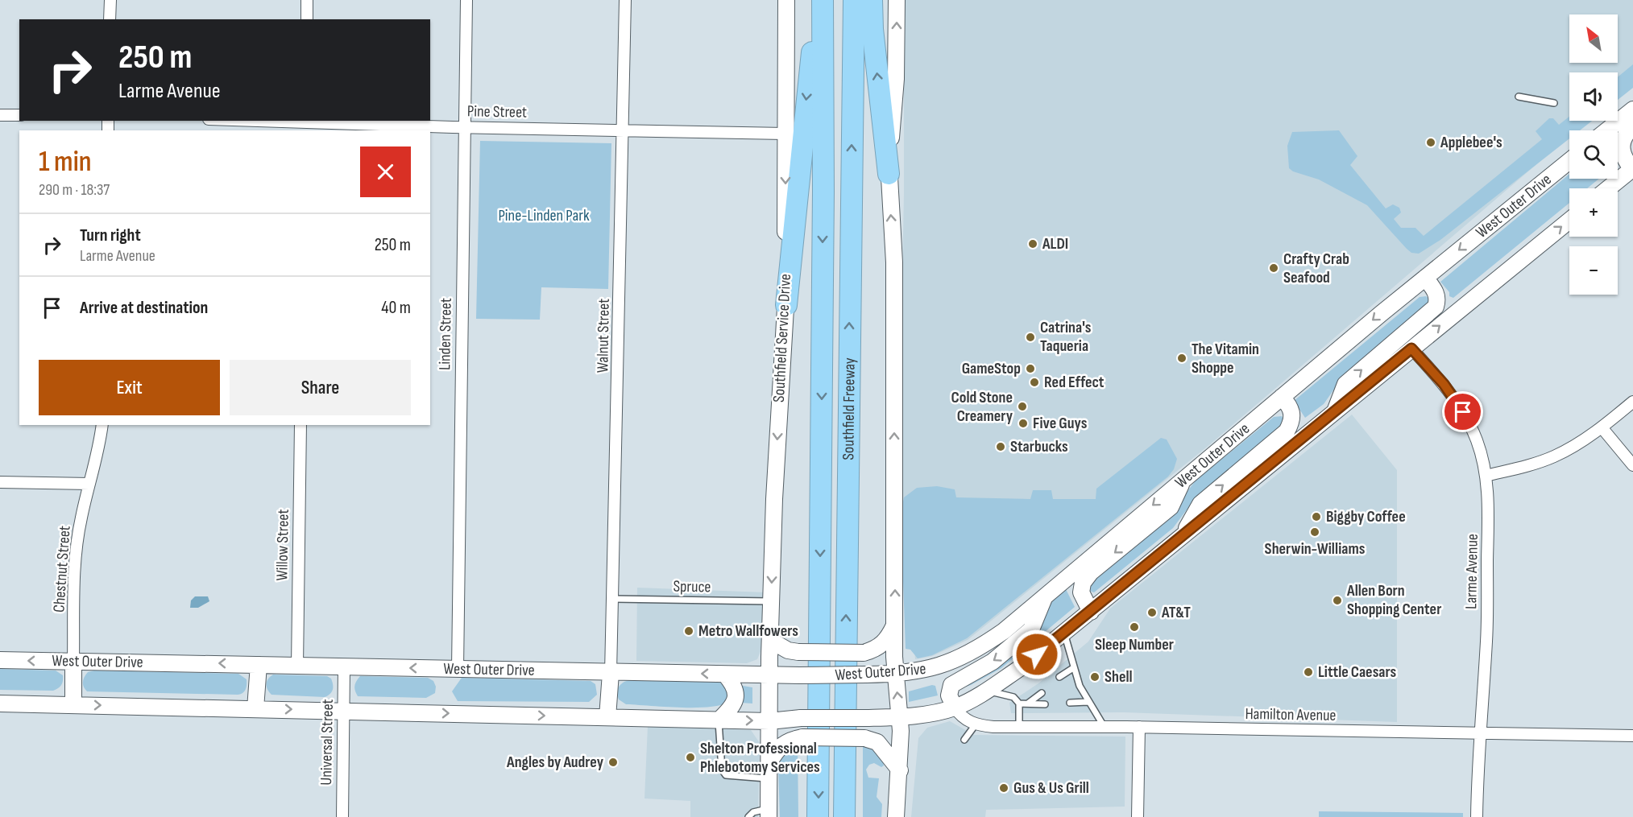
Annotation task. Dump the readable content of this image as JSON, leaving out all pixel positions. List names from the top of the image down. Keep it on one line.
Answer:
{"streets":{"highway":["Southfield Freeway"],"main road":["West Outer Drive","Southfield Service Drive"],"street":["Pine Street","Linden Street","Walnut Street","Willow Street","Chestnut Street","Larme Avenue","Hamilton Avenue","Universal Street"],"lane":["Spruce"]},"crossings":[["Pine Street","Linden Street"],["Pine Street","Walnut Street"],["Pine Street","Southfield Service Drive"],["West Outer Drive","Linden Street"],["West Outer Drive","Walnut Street"],["West Outer Drive","Southfield Service Drive"],["West Outer Drive","Willow Street"],["West Outer Drive","Chestnut Street"],["West Outer Drive","Universal Street"],["Walnut Street","Spruce"],["Southfield Service Drive","Spruce"],["Larme Avenue","Hamilton Avenue"]],"parks":["Pine-Linden Park"],"places":["Applebee's","ALDI","Crafty Crab Seafood","Catrina's Taqueria","The Vitamin Shoppe","GameStop","Red Effect","Cold Stone Creamery","Five Guys","Starbucks","Biggby Coffee","Sherwin-Williams","Allen Born Shopping Center","AT&T","Sleep Number","Metro Wallfowers","Little Caesars","Shell","Shelton Professional Phlebotomy Services","Angles by Audrey","Gus & Us Grill"],"north":"top left","page":{"map_buttons":["+","−"],"turn":["250 m","Larme Avenue"],"heading":["1 min","290 m · 18:37"],"list":[{"name":"Turn right","note":"Larme Avenue","value":"250 m"},{"name":"Arrive at destination","value":"40 m"}],"buttons":["Exit","Share"]}}
